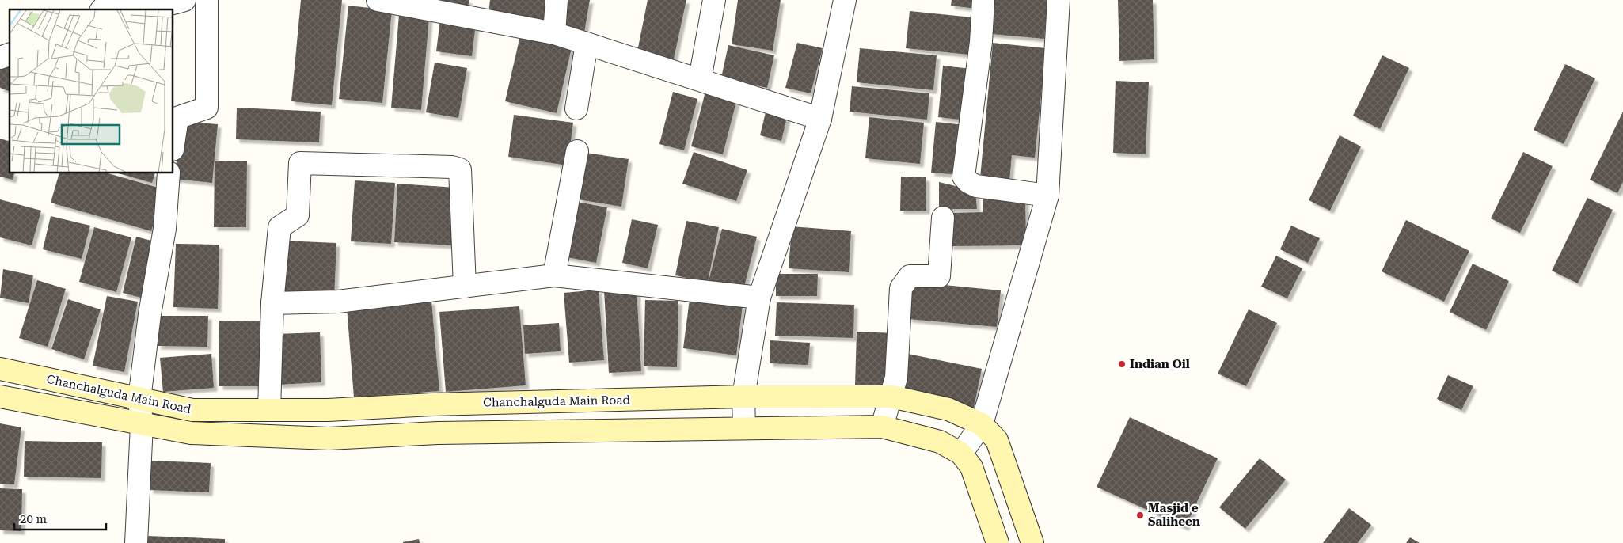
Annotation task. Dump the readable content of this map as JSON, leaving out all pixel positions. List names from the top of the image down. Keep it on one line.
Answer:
{"streets":{"main road":["Chanchalguda Main Road"]},"places":["Indian Oil","Masjid e Saliheen"],"scale_bar":"20 m"}
